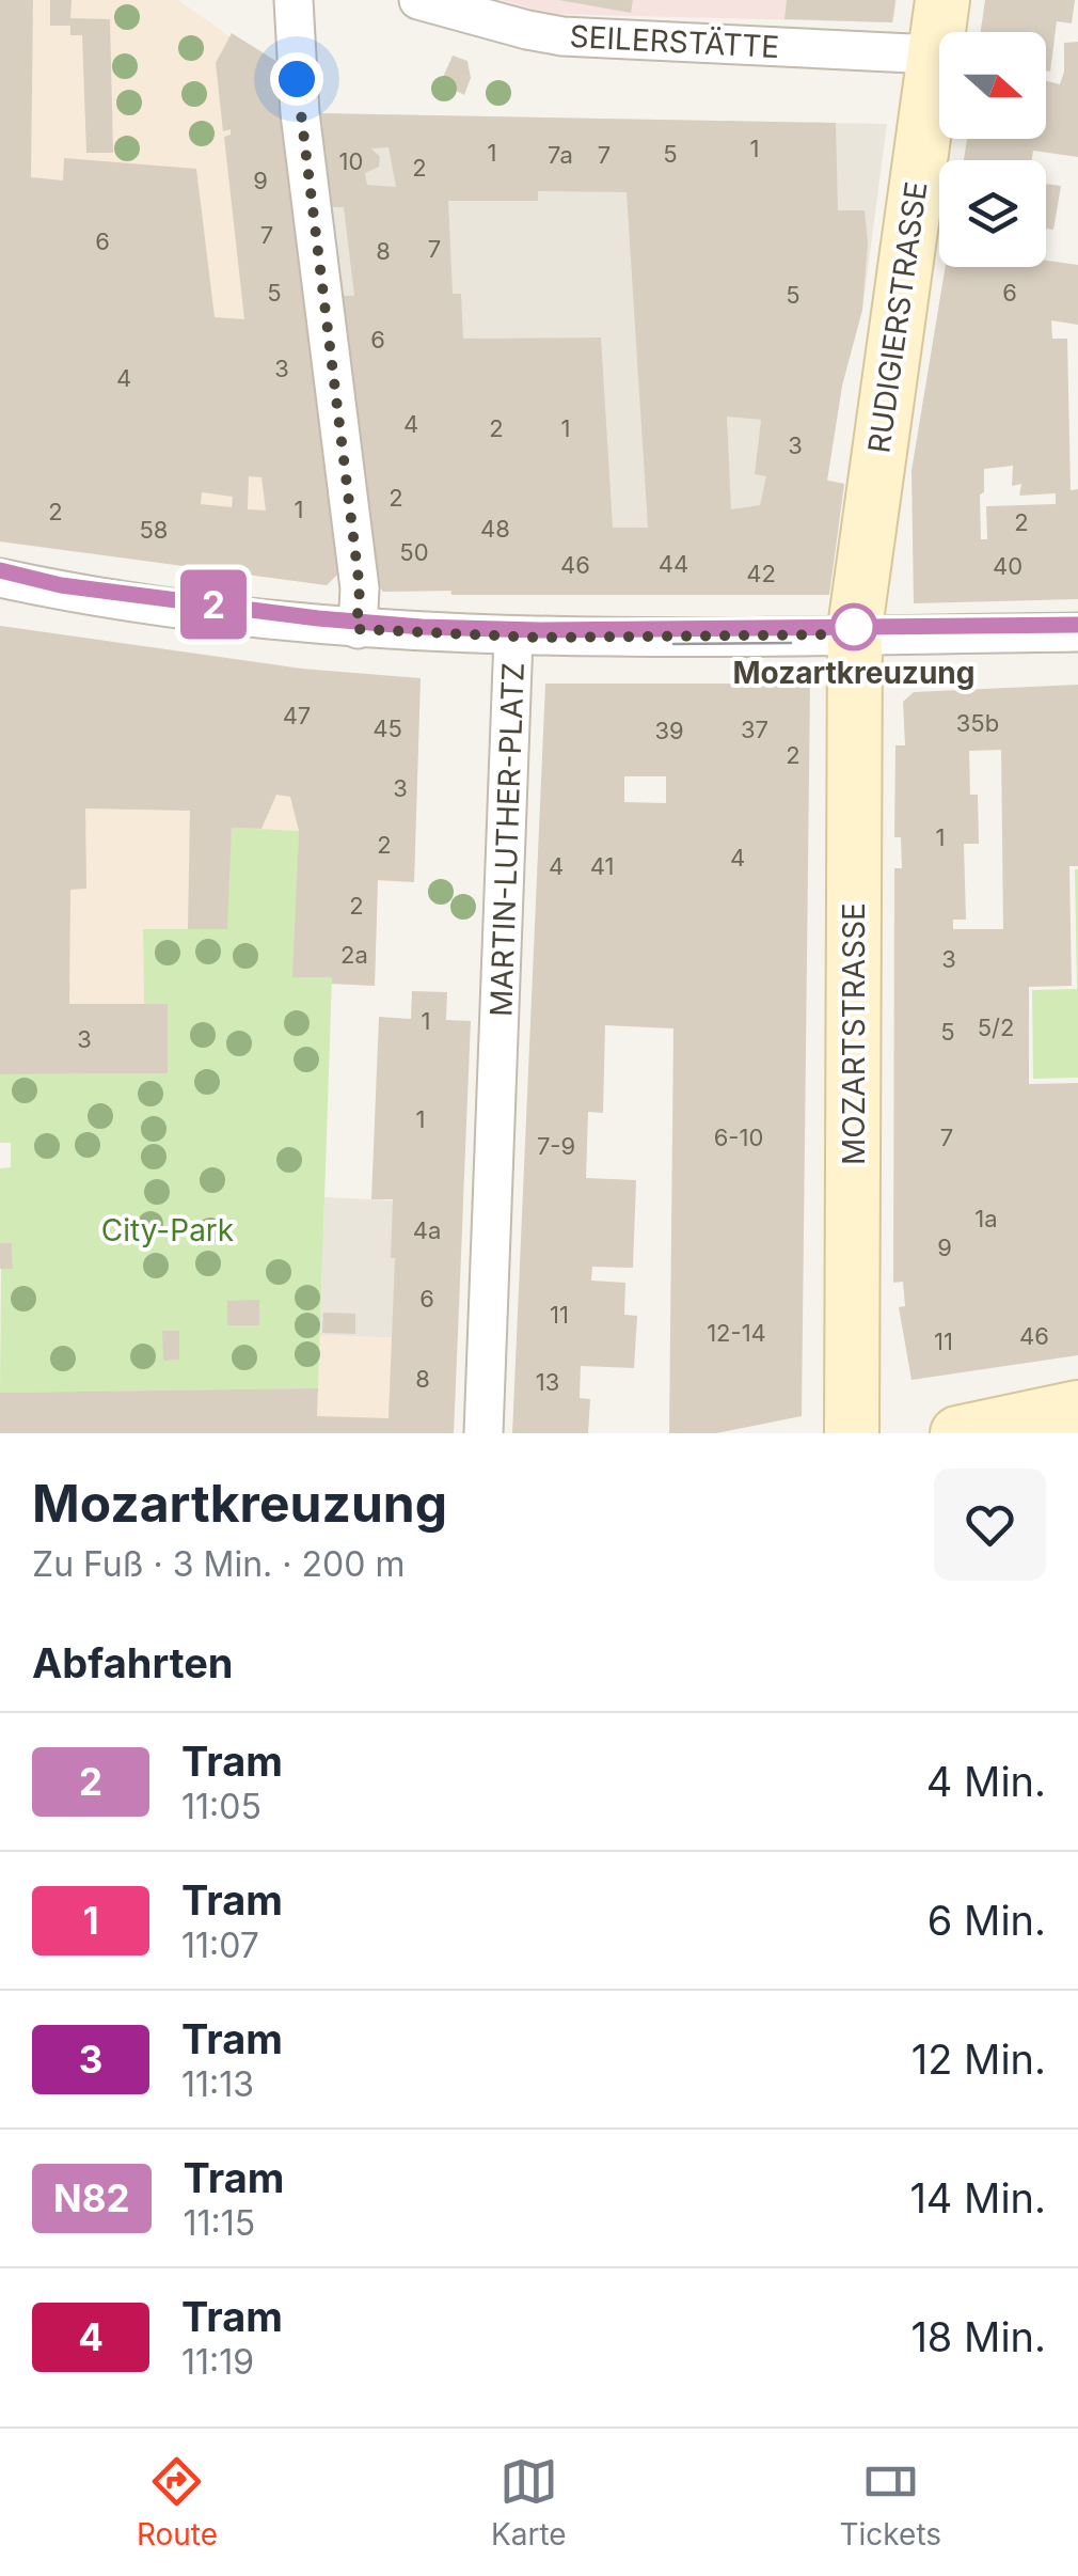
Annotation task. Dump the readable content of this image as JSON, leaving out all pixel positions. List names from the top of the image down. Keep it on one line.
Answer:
{"streets":{"street":["SEILERSTÄTTE","RUDIGIERSTRASSE","MARTIN-LUTHER-PLATZ","MOZARTSTRASSE"]},"crossings":[["SEILERSTÄTTE","RUDIGIERSTRASSE"],["RUDIGIERSTRASSE","MOZARTSTRASSE"]],"parks":["City-Park"],"places":["Mozartkreuzung"],"lines":["tram line 2"],"house_numbers":["1","1","5","7a","7","10","2","9","7","6","7","8","5","6","5","6","3","4","4","2","1","3","2","1","2","2","48","58","50","44","46","40","42","47","35b","45","37","39","2","3","1","2","4","4","41","2","2a","3","1","5/2","5","3","1","6-10","7","7-9","1a","4a","9","6","11","12-14","46","11","8","13"],"north":"right","page":{"on_map":"2","heading":[["Mozartkreuzung","Zu Fuß · 3 Min. · 200 m"],"Abfahrten"],"list":[{"mark":"2","name":"Tram","note":"11:05","value":"4 Min."},{"mark":"1","name":"Tram","note":"11:07","value":"6 Min."},{"mark":"3","name":"Tram","note":"11:13","value":"12 Min."},{"mark":"N82","name":"Tram","note":"11:15","value":"14 Min."},{"mark":"4","name":"Tram","note":"11:19","value":"18 Min."}],"tabs":["Route","Karte","Tickets"]}}
